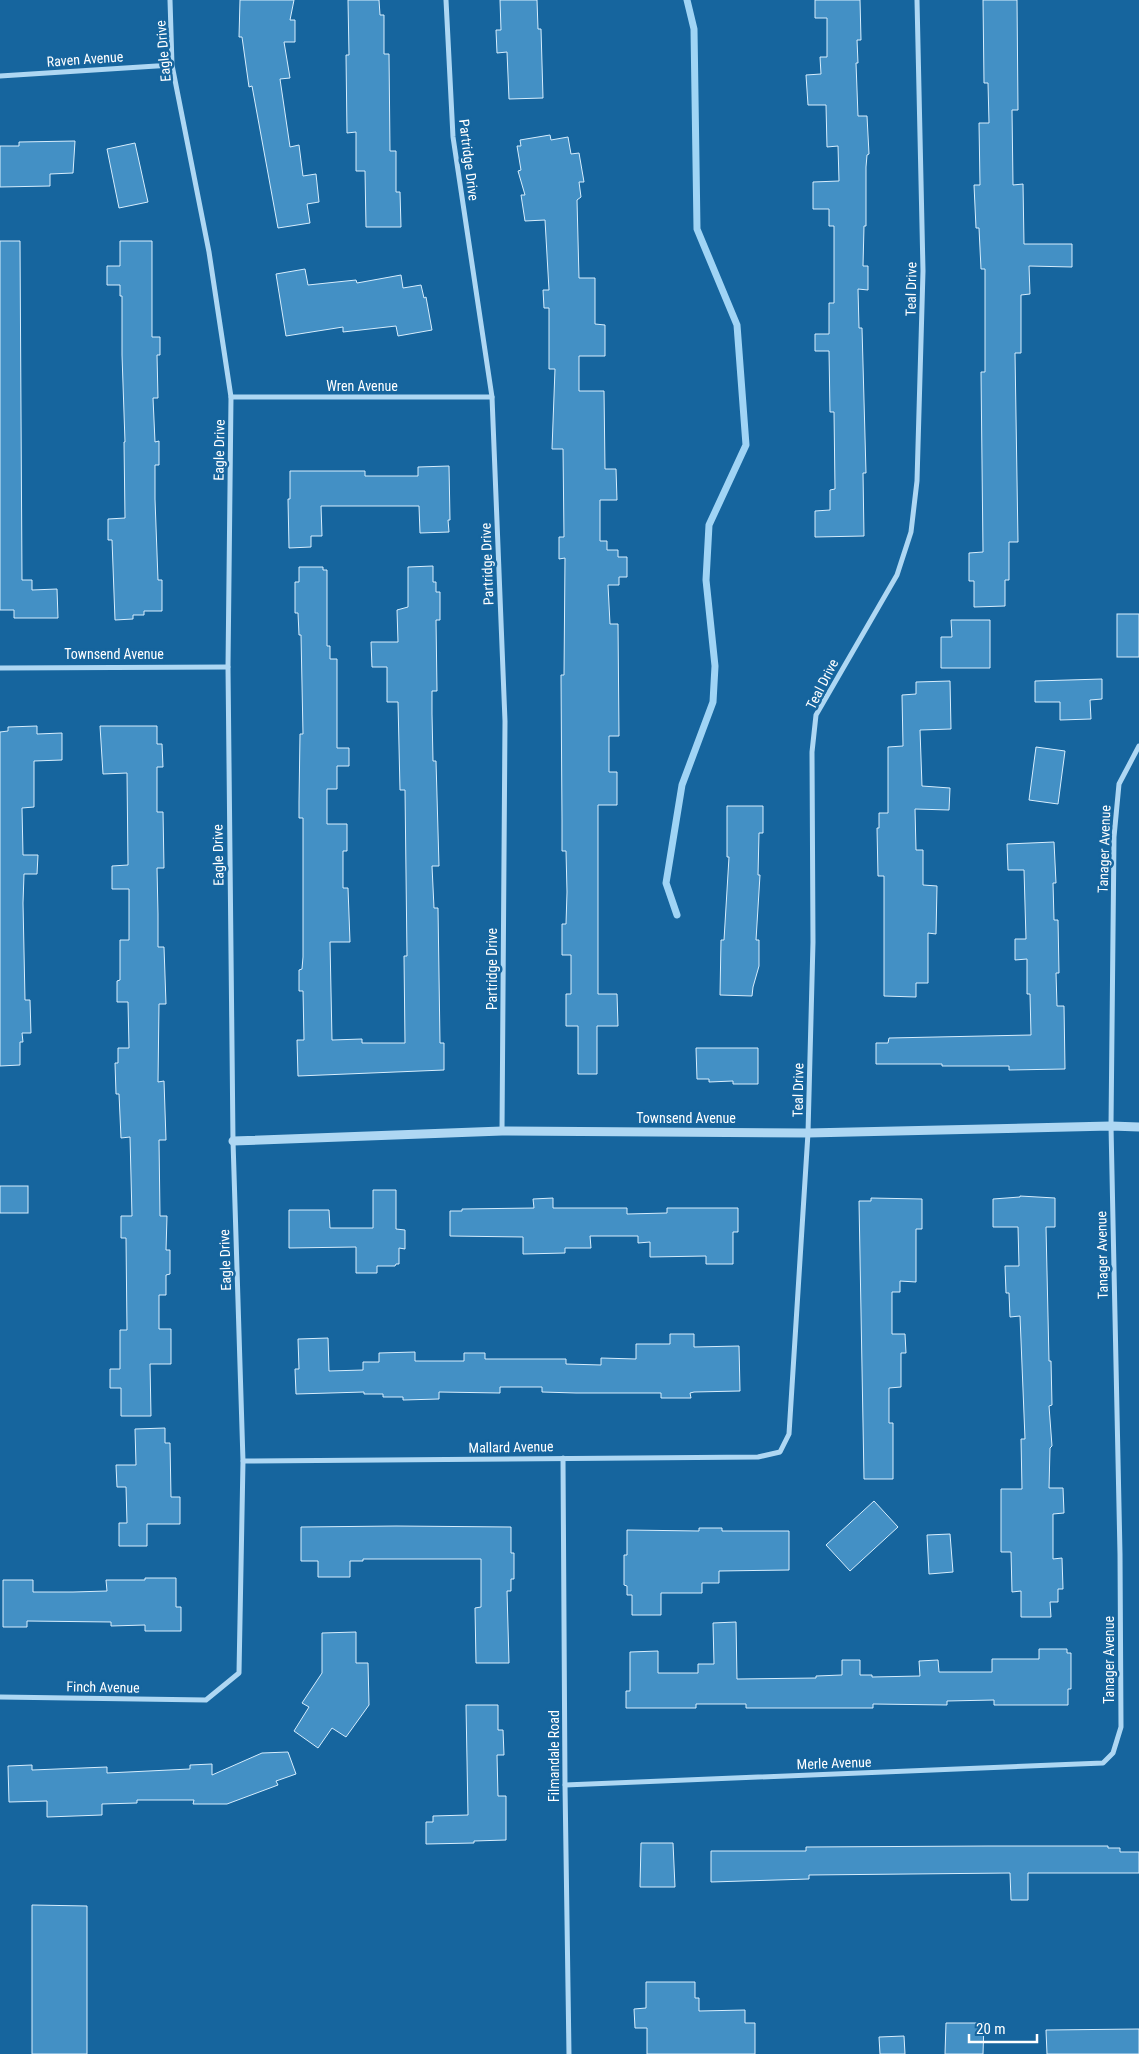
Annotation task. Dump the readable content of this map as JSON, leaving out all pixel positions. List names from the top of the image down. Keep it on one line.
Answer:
{"streets":{"street":["Eagle Drive","Raven Avenue","Partridge Drive","Teal Drive","Wren Avenue","Townsend Avenue","Tanager Avenue","Mallard Avenue","Finch Avenue","Filmandale Road","Merle Avenue"]},"crossings":[["Eagle Drive","Raven Avenue"],["Eagle Drive","Wren Avenue"],["Eagle Drive","Townsend Avenue"],["Eagle Drive","Mallard Avenue"],["Eagle Drive","Finch Avenue"],["Partridge Drive","Wren Avenue"],["Partridge Drive","Townsend Avenue"],["Teal Drive","Townsend Avenue"],["Teal Drive","Mallard Avenue"],["Townsend Avenue","Tanager Avenue"],["Tanager Avenue","Merle Avenue"],["Mallard Avenue","Filmandale Road"],["Filmandale Road","Merle Avenue"]],"scale_bar":"20 m"}
